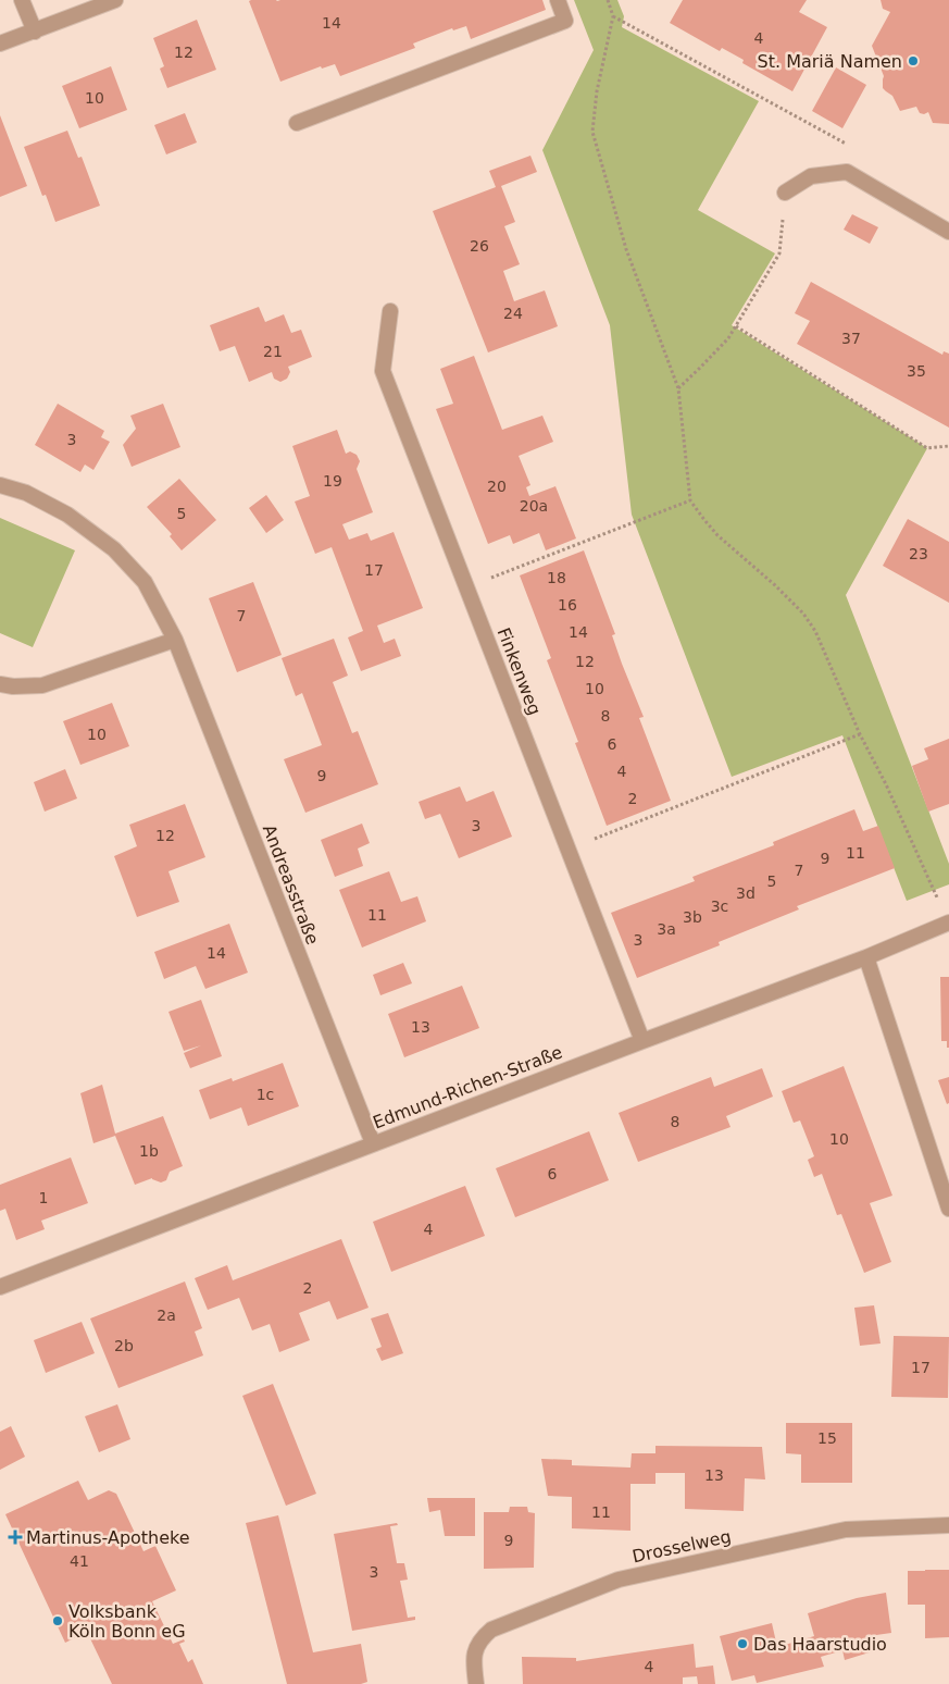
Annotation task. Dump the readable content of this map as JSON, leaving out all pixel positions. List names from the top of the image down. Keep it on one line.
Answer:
{"streets":{"street":["Finkenweg","Andreasstraße","Edmund-Richen-Straße","Drosselweg"]},"crossings":[["Finkenweg","Edmund-Richen-Straße"],["Andreasstraße","Edmund-Richen-Straße"]],"places":{"other":["St. Mariä Namen","Volksbank Köln Bonn eG","Das Haarstudio"],"health":["Martinus-Apotheke"]},"house_numbers":["14","4","12","10","26","24","37","21","35","3","19","20","20a","5","23","17","18","16","7","14","12","10","8","10","6","4","9","2","3","12","11","9","7","5","3d","3c","11","3b","3a","3","14","13","1c","8","10","1b","6","1","4","2","2a","2b","17","15","13","11","9","41","3","4"]}
